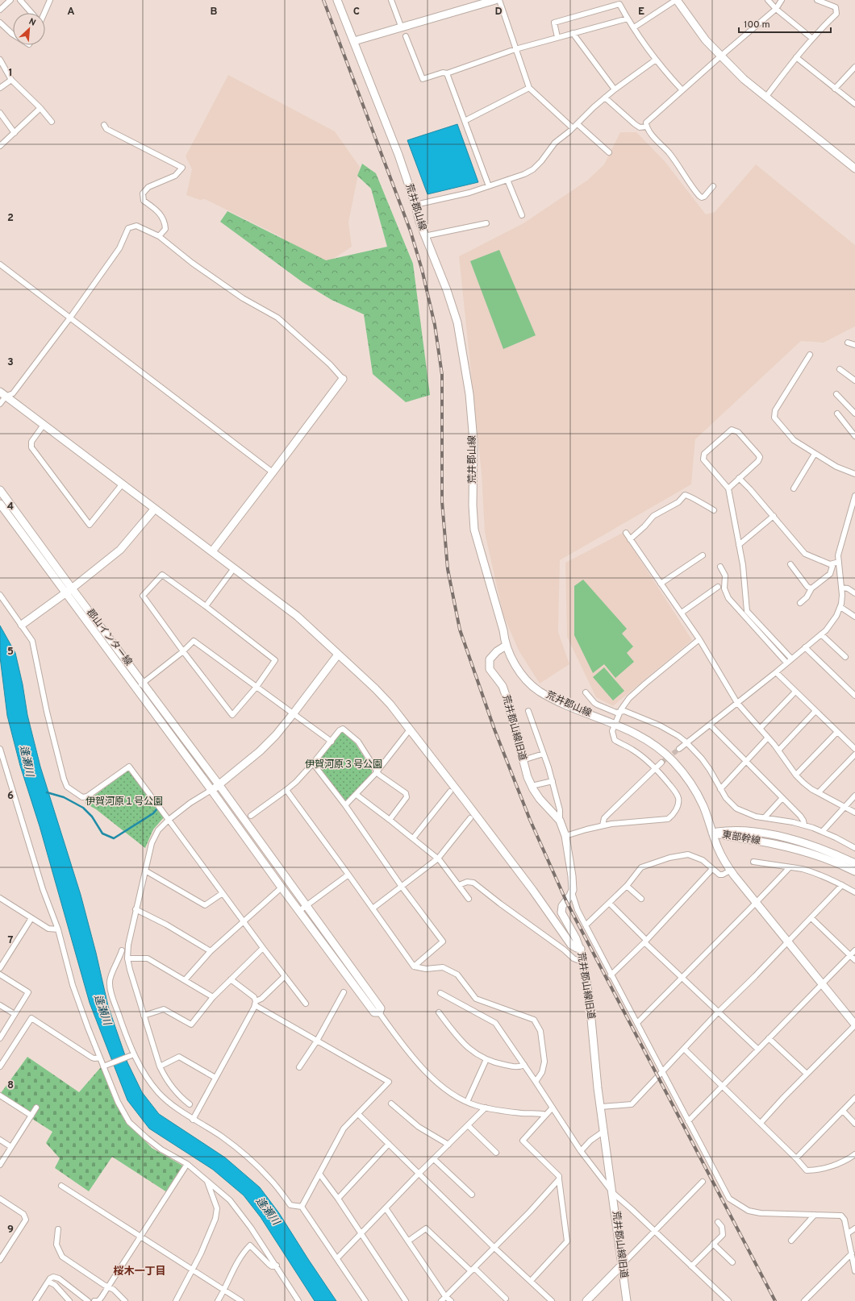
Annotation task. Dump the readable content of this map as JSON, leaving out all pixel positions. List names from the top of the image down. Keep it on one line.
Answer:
{"streets":{"street":["荒井郡山線","郡山インター線","荒井郡山線旧道","東部幹線"]},"crossings":[["荒井郡山線","荒井郡山線旧道"],["荒井郡山線","東部幹線"]],"districts":["桜木一丁目"],"water":["逢瀬川"],"parks":["伊賀河原３号公園","伊賀河原１号公園"],"scale_bar":"100 m","north":"top right","grid":{"columns":["A","B","C","D","E"],"rows":["1","2","3","4","5","6","7","8","9"]}}
